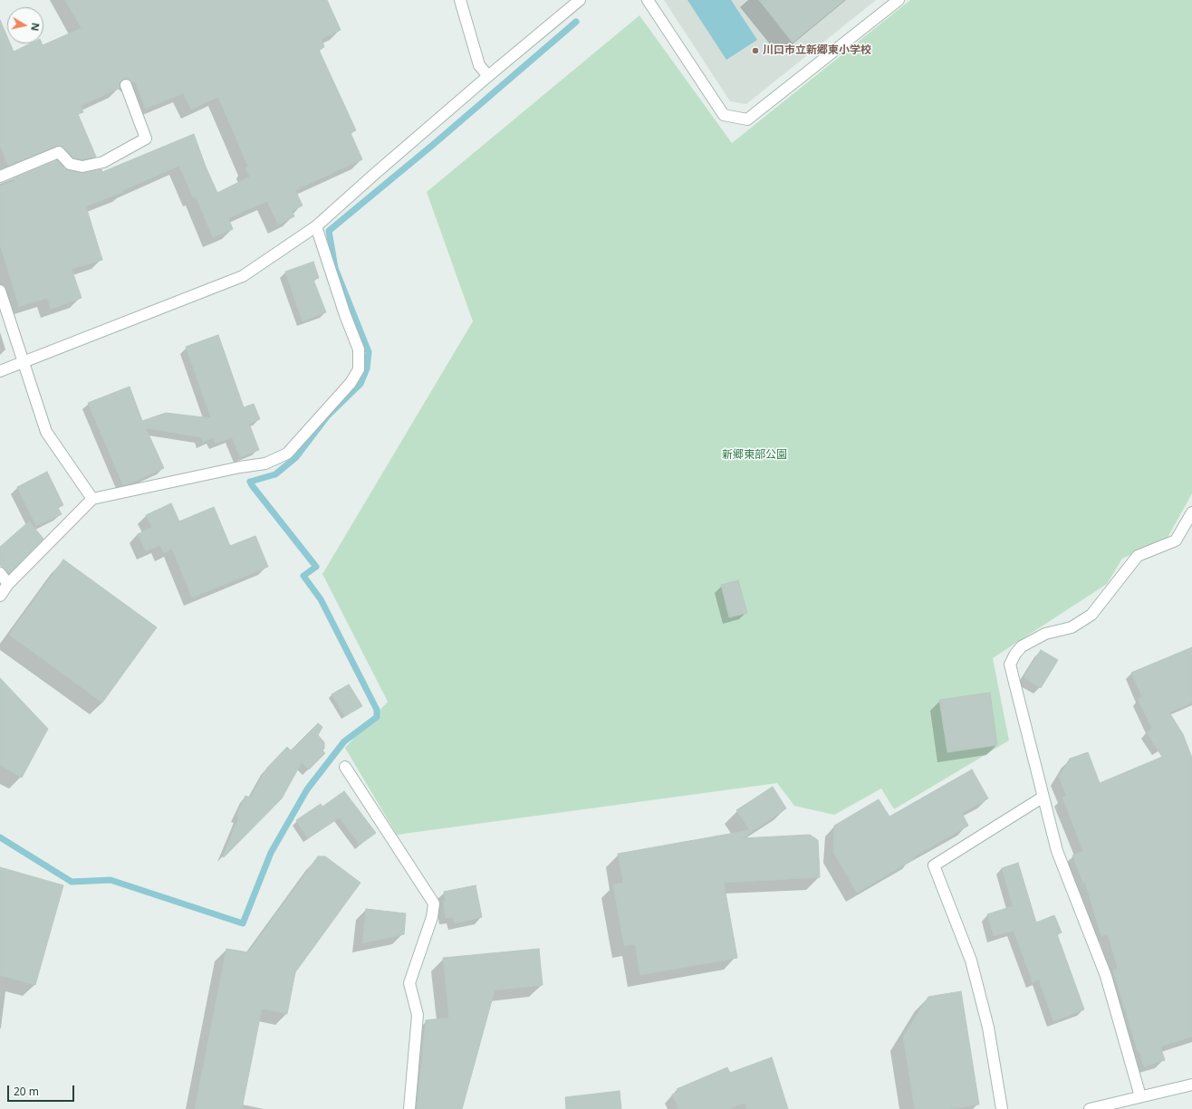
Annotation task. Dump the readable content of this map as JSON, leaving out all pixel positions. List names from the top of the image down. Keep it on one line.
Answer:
{"parks":["新郷東部公園"],"places":["川口市立新郷東小学校"],"scale_bar":"20 m","north":"right"}
